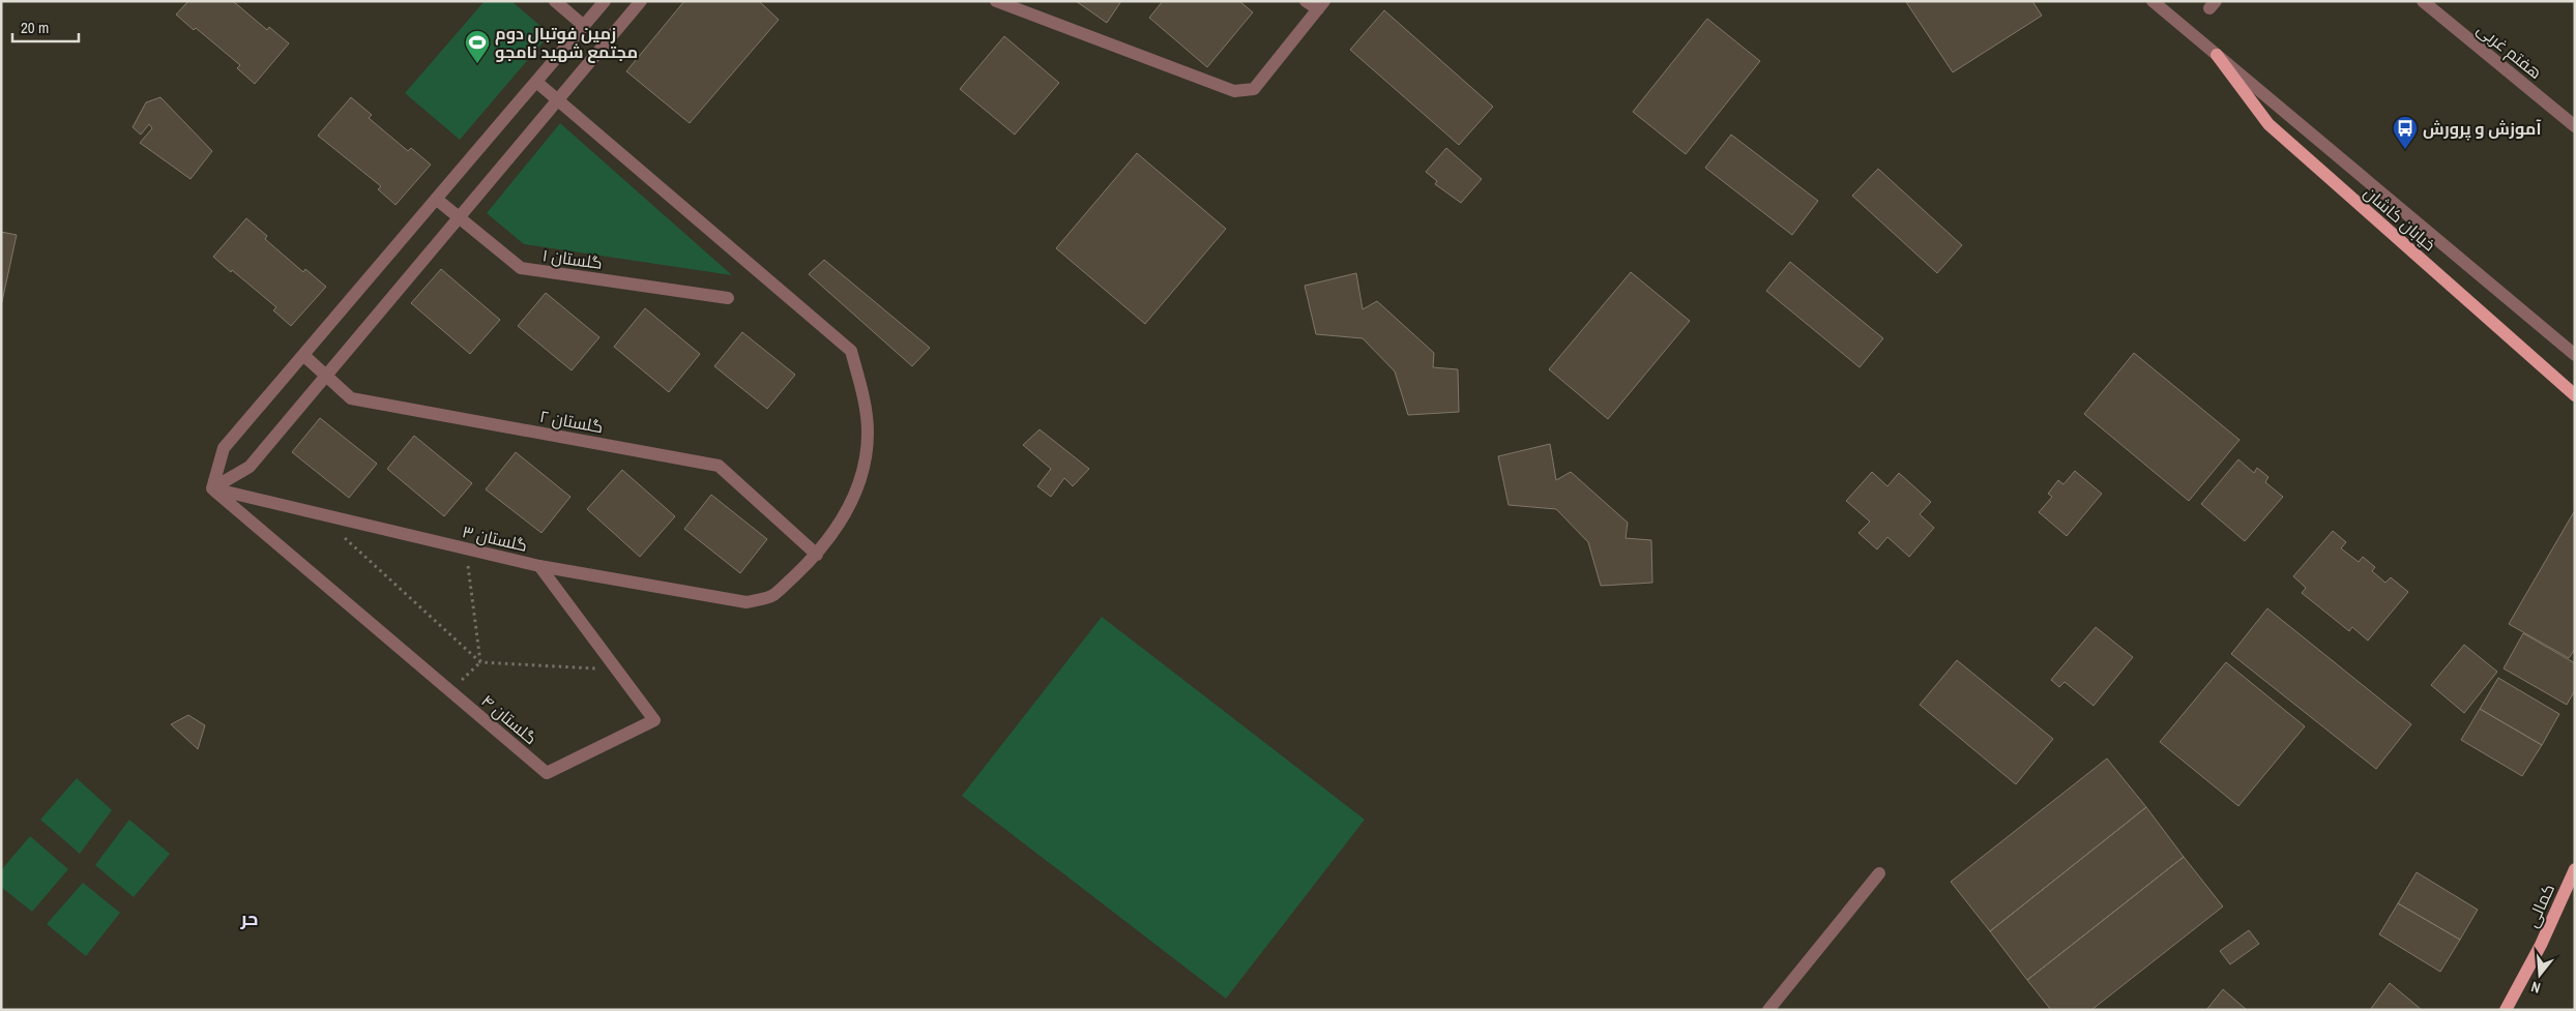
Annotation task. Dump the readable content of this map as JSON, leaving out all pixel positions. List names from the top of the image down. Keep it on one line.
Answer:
{"streets":{"main road":["خیابان کاشان","کمالی"],"street":["هفتم غربی","گلستان ۱","گلستان ۲","گلستان ۳","گلستان ۴"]},"crossings":[["گلستان ۲","گلستان ۳"],["گلستان ۳","گلستان ۴"]],"districts":["حر"],"places":{"sports":["زمین فوتبال دوم مجتمع شهید نامجو"],"bus stop":["آموزش و پرورش"]},"scale_bar":"20 m","north":"bottom"}
